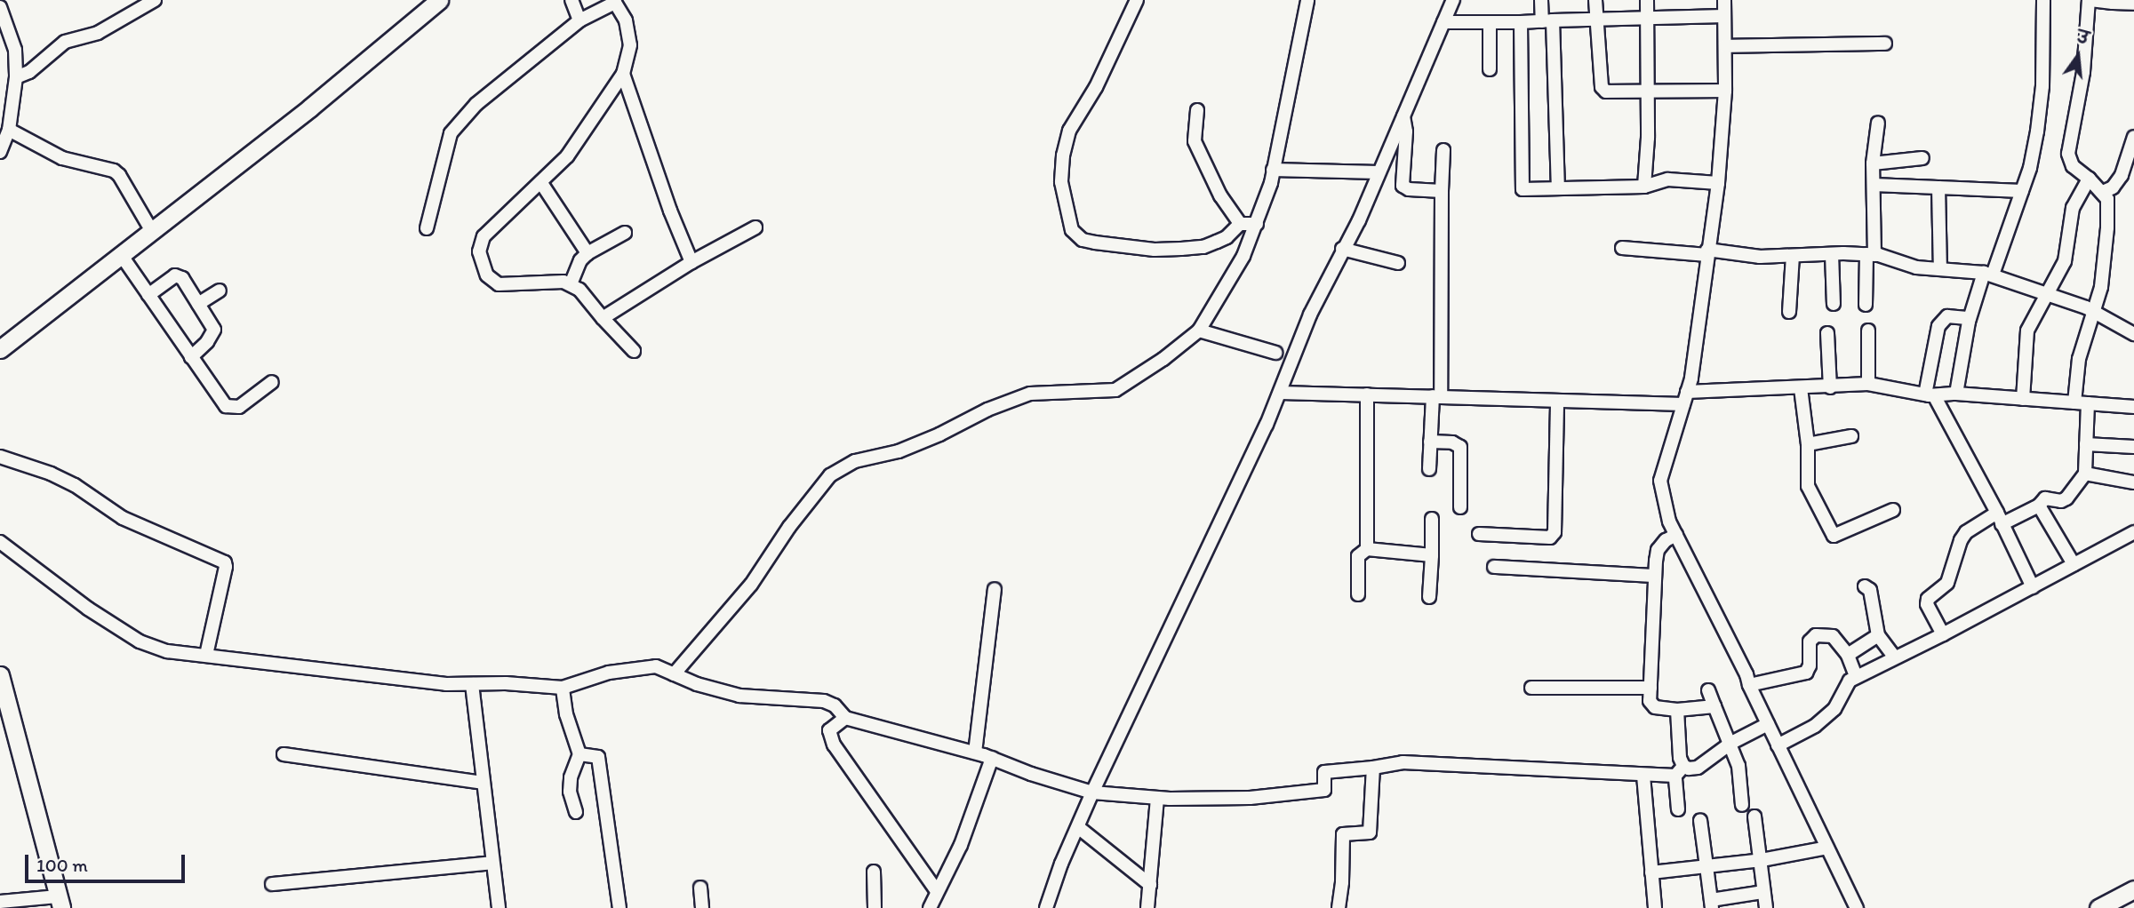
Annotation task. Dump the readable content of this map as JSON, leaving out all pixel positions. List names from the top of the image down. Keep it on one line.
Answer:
{"scale_bar":"100 m","north":"top"}
